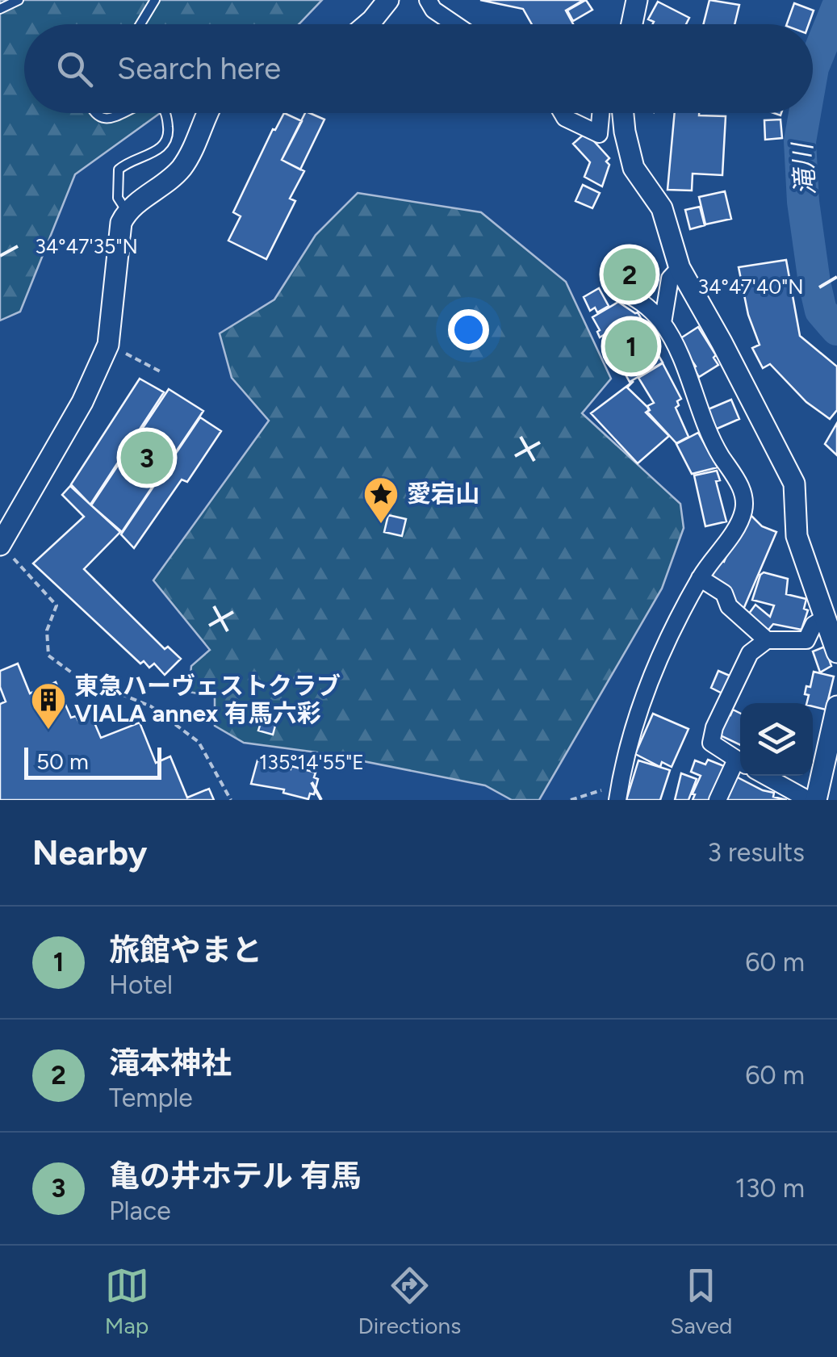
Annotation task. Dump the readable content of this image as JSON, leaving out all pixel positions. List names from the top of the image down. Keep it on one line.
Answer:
{"water":["滝川"],"places":{"place":["愛宕山"],"building":["東急ハーヴェストクラブ VIALA annex 有馬六彩"]},"scale_bar":"50 m","page":{"search":"Search here","pins":["2","1","3"],"scale":"50 m","heading":["Nearby","3 results"],"list":[{"mark":"1","name":"旅館やまと","note":"Hotel","value":"60 m"},{"mark":"2","name":"滝本神社","note":"Temple","value":"60 m"},{"mark":"3","name":"亀の井ホテル 有馬","note":"Place","value":"130 m"}],"nav":["Map","Directions","Saved"]},"coordinates":["34°47'35\"N","34°47'40\"N","135°14'55\"E"]}
